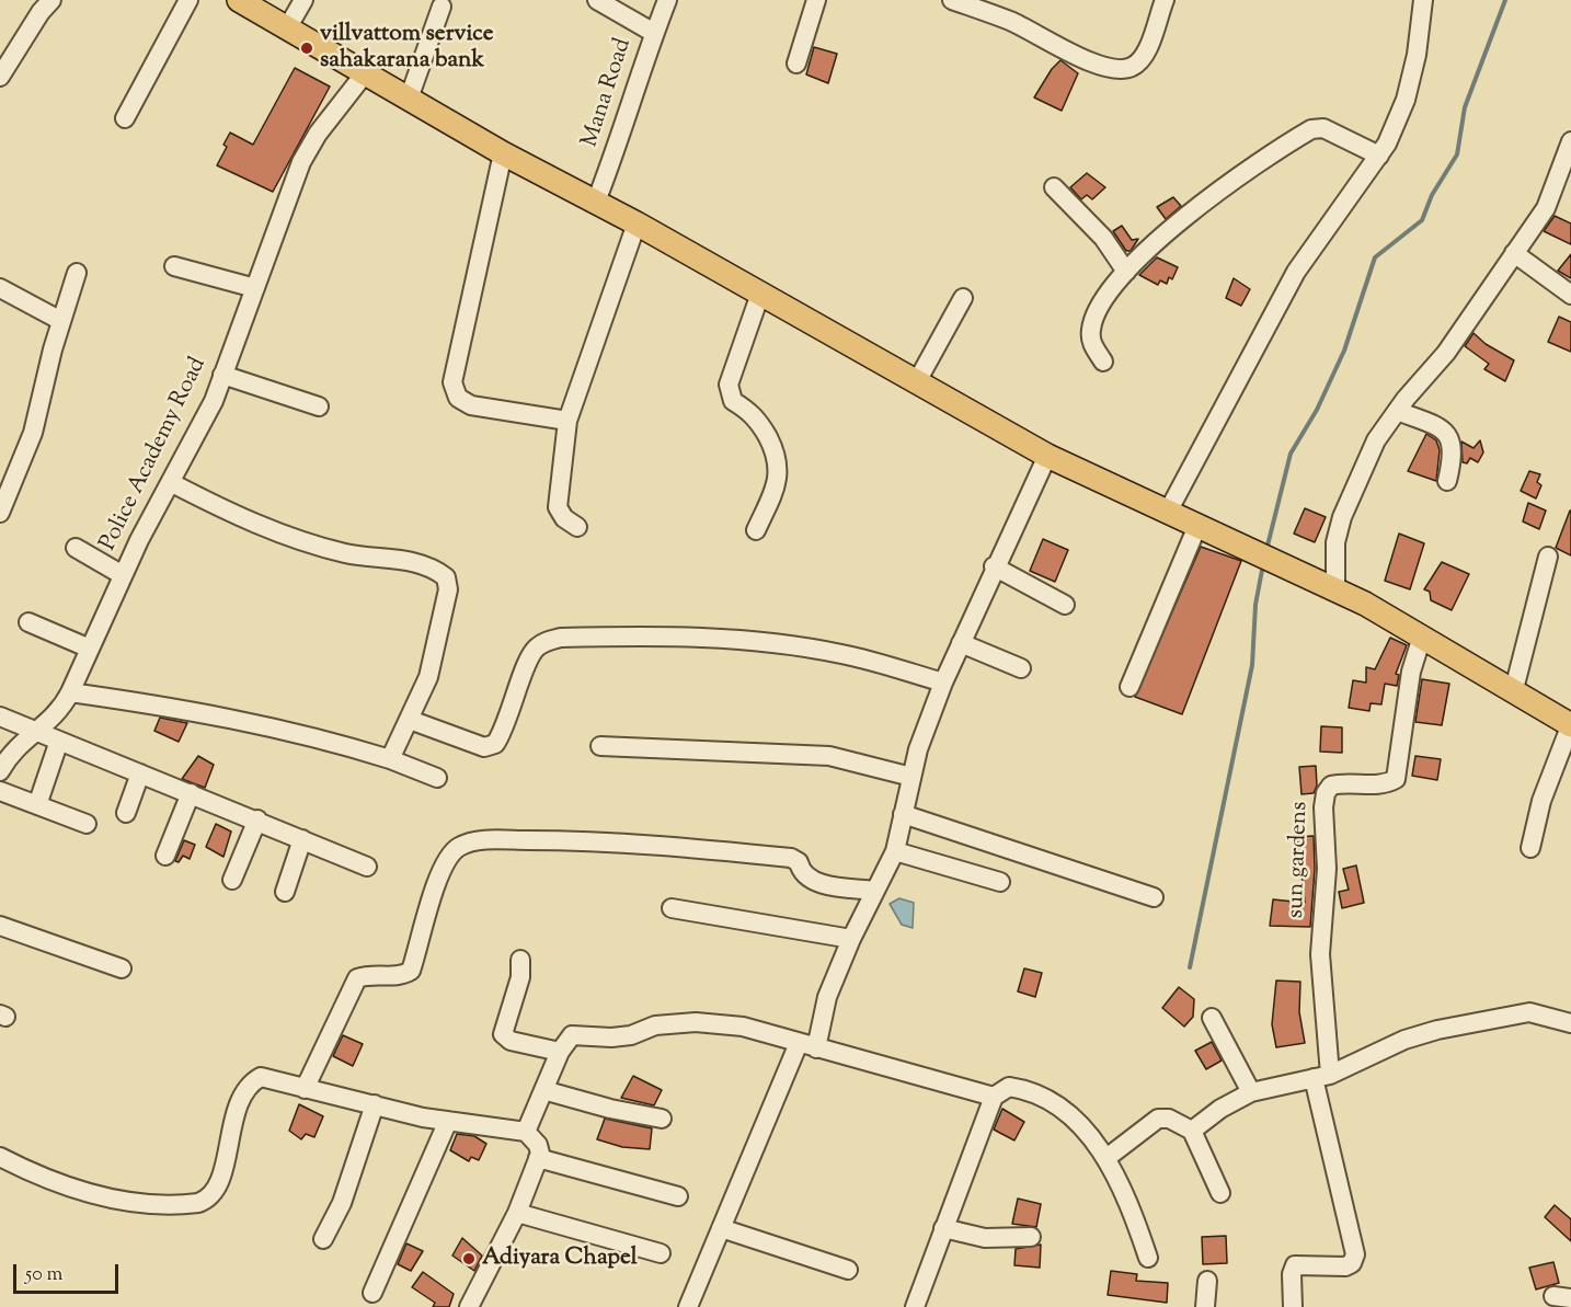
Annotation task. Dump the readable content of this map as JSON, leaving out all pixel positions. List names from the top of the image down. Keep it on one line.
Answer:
{"streets":{"street":["Mana Road","Police Academy Road","sun gardens"]},"places":["villvattom service sahakarana bank","Adiyara Chapel"],"scale_bar":"50 m"}
